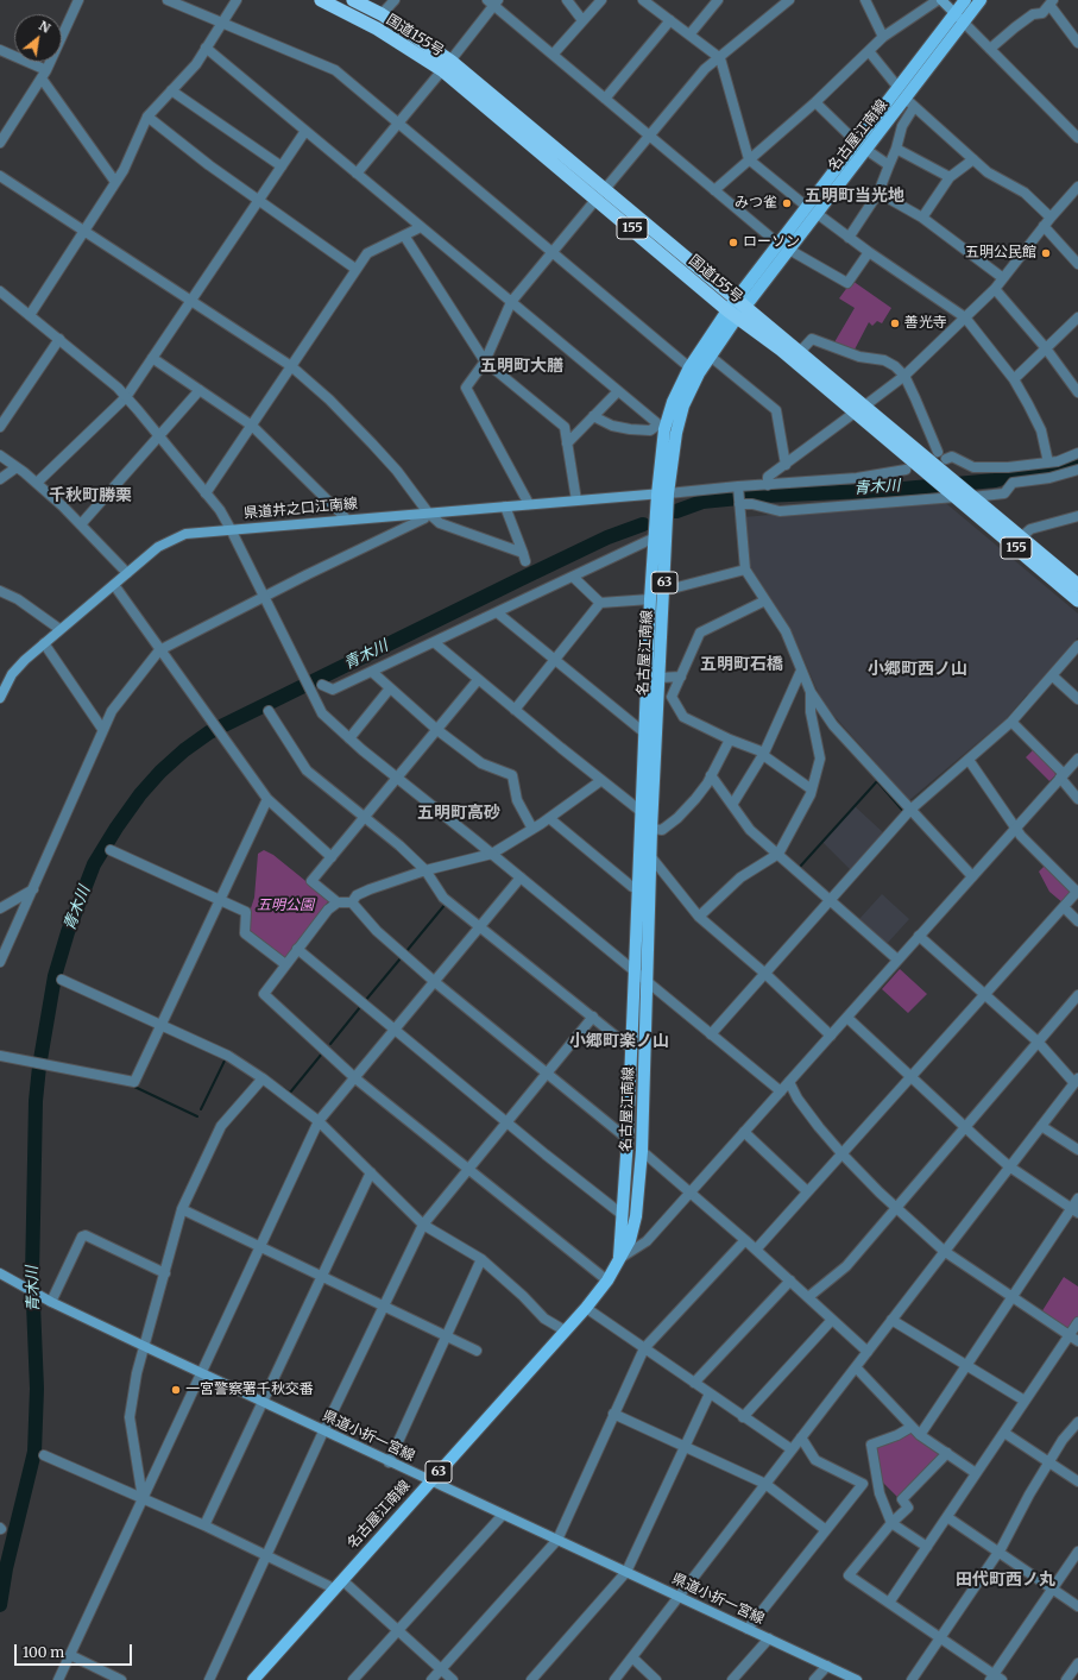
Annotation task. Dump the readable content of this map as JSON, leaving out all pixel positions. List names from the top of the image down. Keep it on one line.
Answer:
{"streets":{"highway":["国道155号","155"],"main road":["名古屋江南線","県道井之口江南線","63","県道小折一宮線"]},"crossings":[["国道155号","名古屋江南線"],["名古屋江南線","県道井之口江南線"],["名古屋江南線","県道小折一宮線"]],"districts":["五明町当光地","五明町大膳","千秋町勝栗","五明町石橋","小郷町西ノ山","五明町高砂","小郷町楽ノ山","田代町西ノ丸"],"water":["青木川"],"parks":["五明公園"],"places":["みつ雀","ローソン","五明公民館","善光寺","一宮警察署千秋交番"],"scale_bar":"100 m","north":"top right"}
